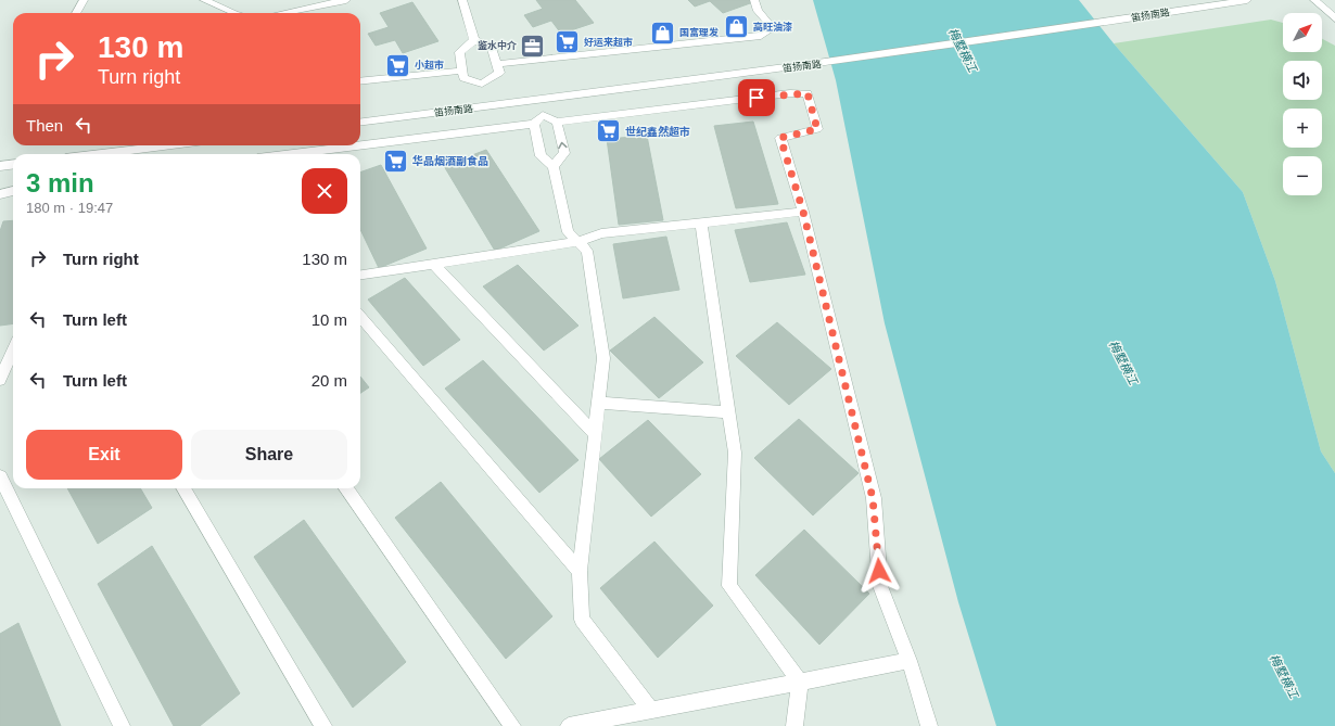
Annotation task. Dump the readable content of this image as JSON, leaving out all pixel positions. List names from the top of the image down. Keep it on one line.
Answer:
{"streets":{"street":["笛扬南路"]},"water":["梅墅横江"],"places":{"shop":["高旺油漆","国富理发"],"supermarket":["好运来超市","小超市","世纪鑫然超市","华品烟酒副食品"],"office":["鉴水中介"]},"north":"top right","page":{"map_buttons":["+","−"],"turn":["130 m","Turn right"],"then":"Then","heading":["3 min","180 m · 19:47"],"list":[{"name":"Turn right","value":"130 m"},{"name":"Turn left","value":"10 m"},{"name":"Turn left","value":"20 m"}],"buttons":["Exit","Share"]}}
